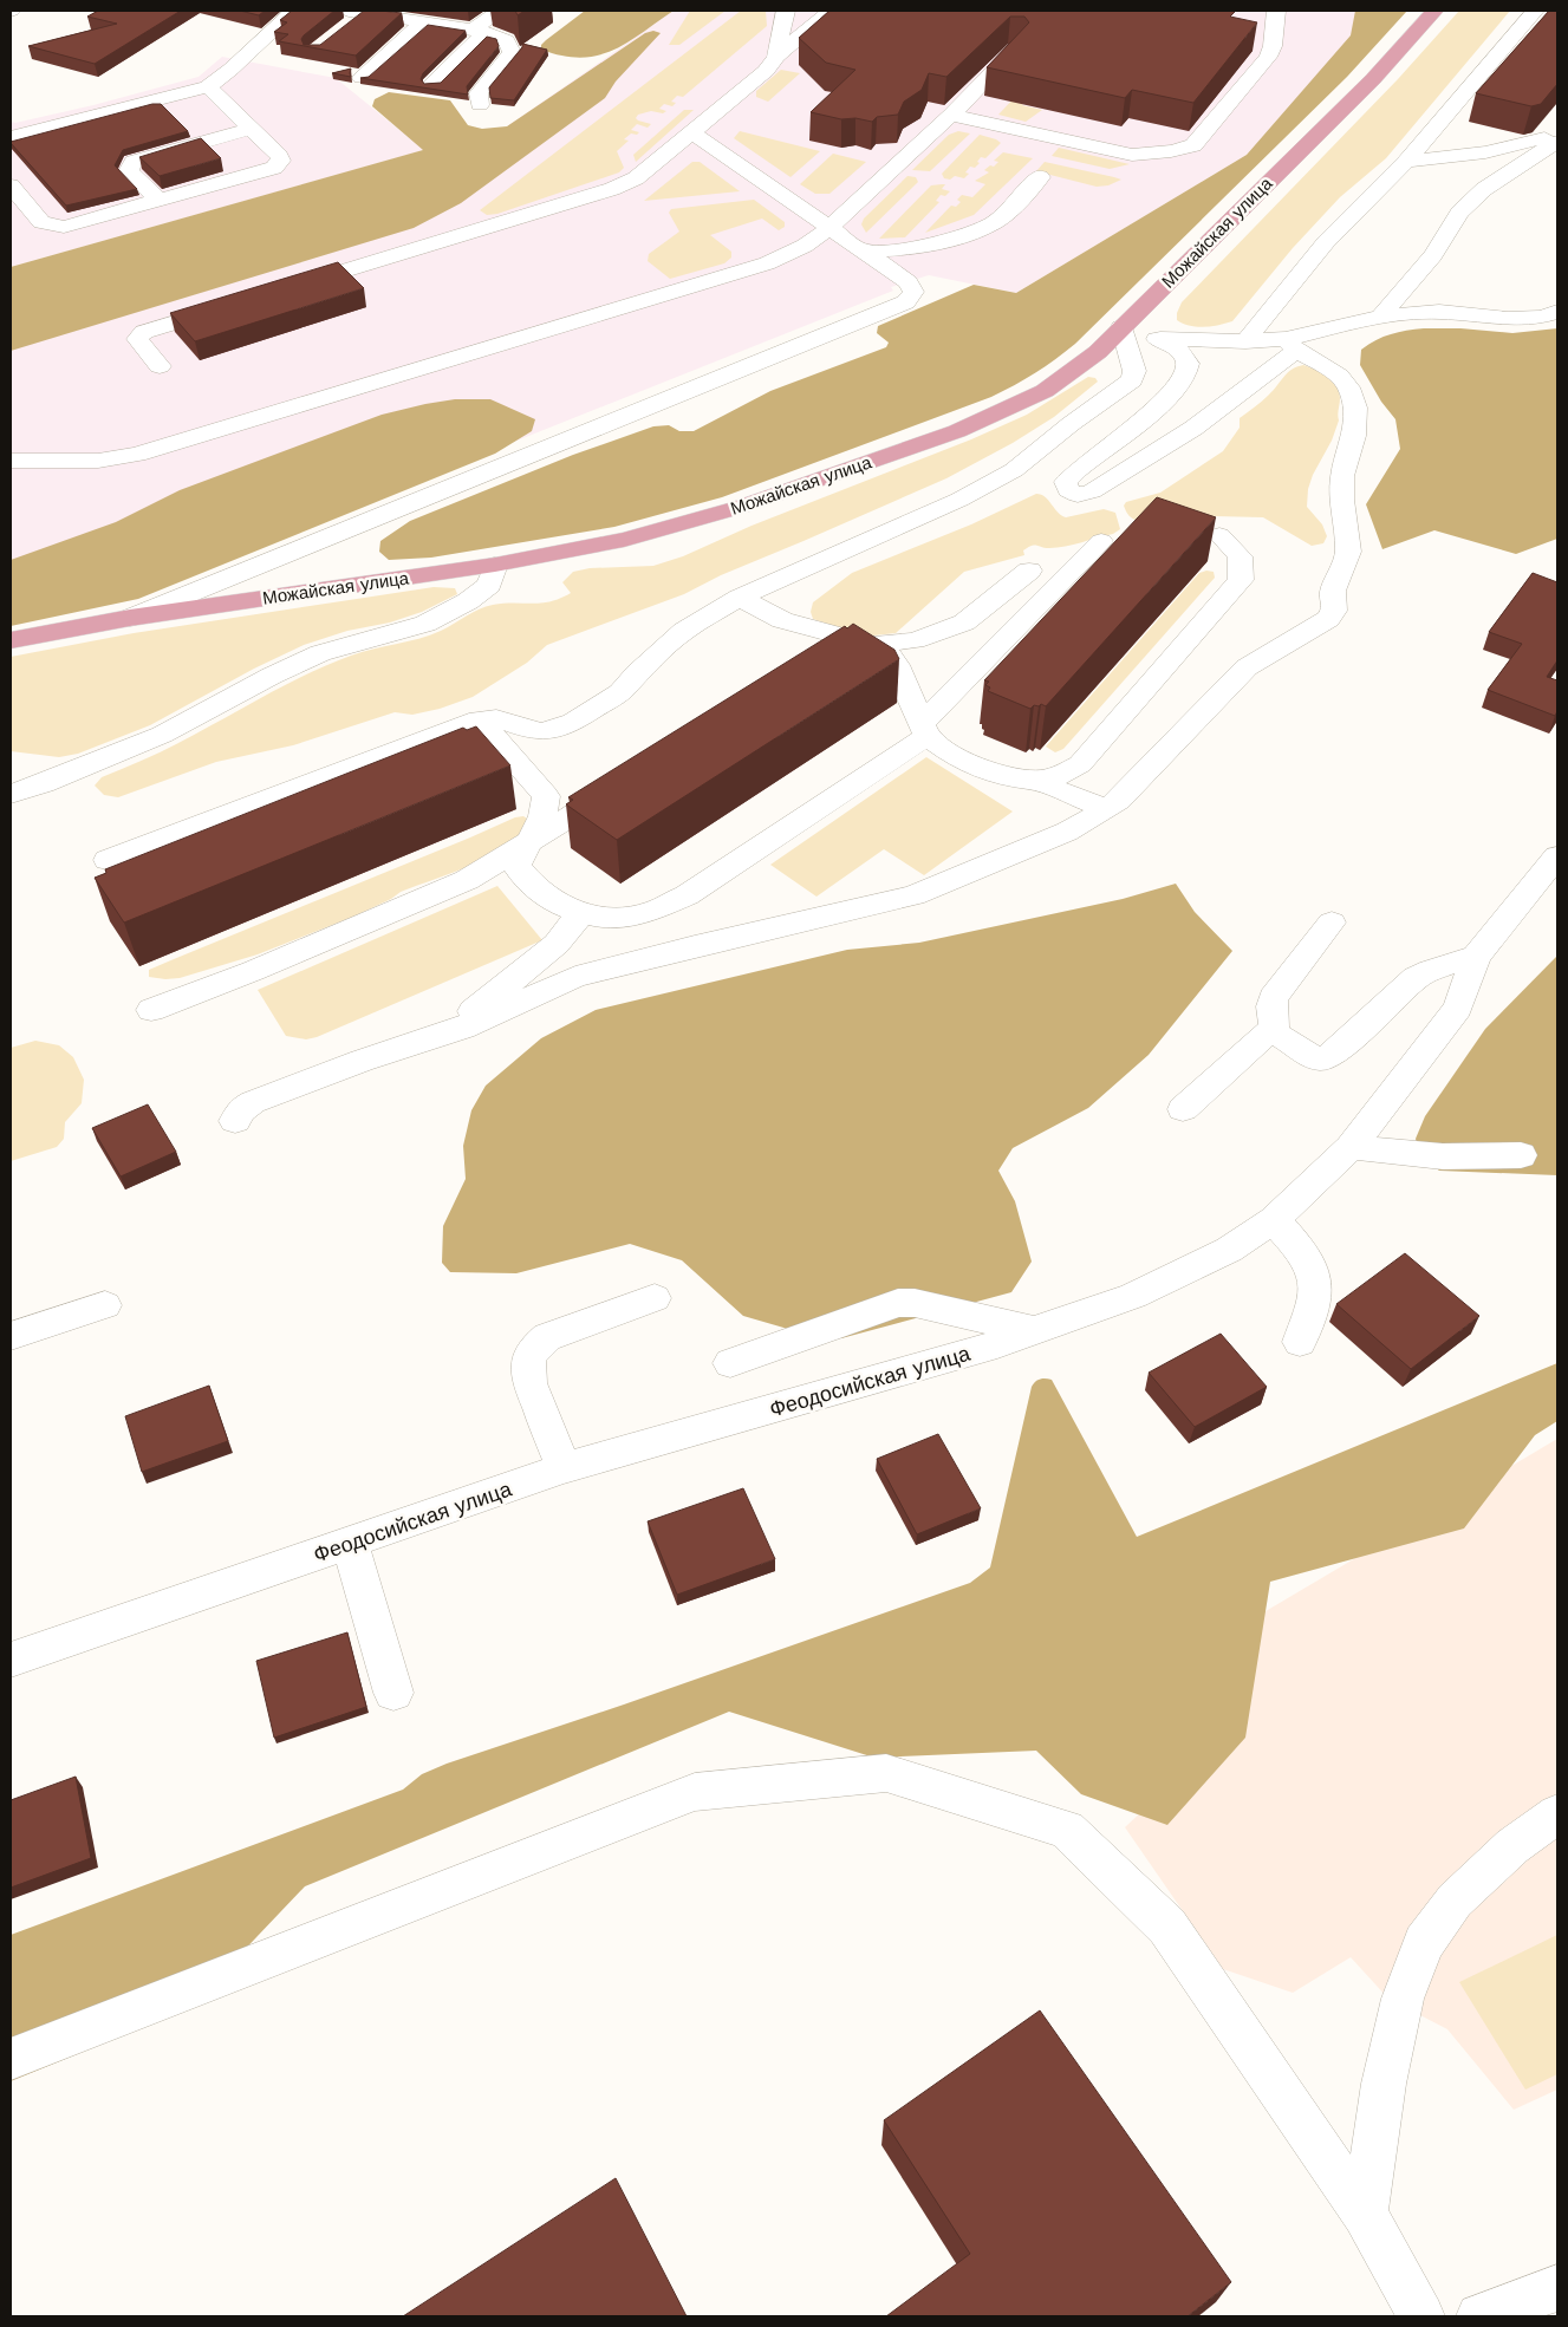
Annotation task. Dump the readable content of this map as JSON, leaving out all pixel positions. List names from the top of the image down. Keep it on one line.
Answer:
{"streets":{"main road":["Можайская улица"],"street":["Феодосийская улица"]}}
